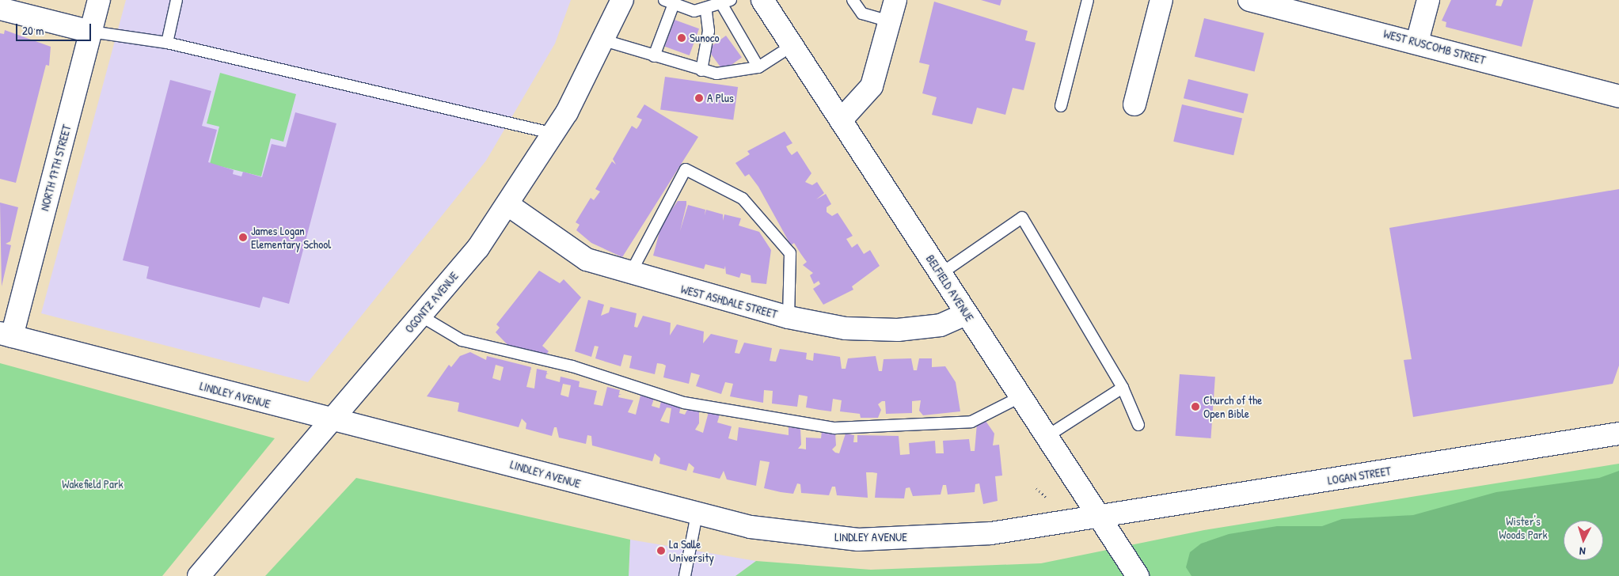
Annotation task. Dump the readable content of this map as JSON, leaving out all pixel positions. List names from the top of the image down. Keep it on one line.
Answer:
{"streets":{"street":["WEST RUSCOMB STREET","NORTH 17TH STREET","BELFIELD AVENUE","WEST ASHDALE STREET","OGONTZ AVENUE","LINDLEY AVENUE","LOGAN STREET"]},"crossings":[["NORTH 17TH STREET","LINDLEY AVENUE"],["BELFIELD AVENUE","WEST ASHDALE STREET"],["BELFIELD AVENUE","LINDLEY AVENUE"],["BELFIELD AVENUE","LOGAN STREET"],["WEST ASHDALE STREET","OGONTZ AVENUE"],["OGONTZ AVENUE","LINDLEY AVENUE"],["LINDLEY AVENUE","LOGAN STREET"]],"parks":["Wakefield Park","Wister's Woods Park"],"places":["Sunoco","A Plus","James Logan Elementary School","Church of the Open Bible","La Salle University"],"scale_bar":"20 m","north":"bottom"}
